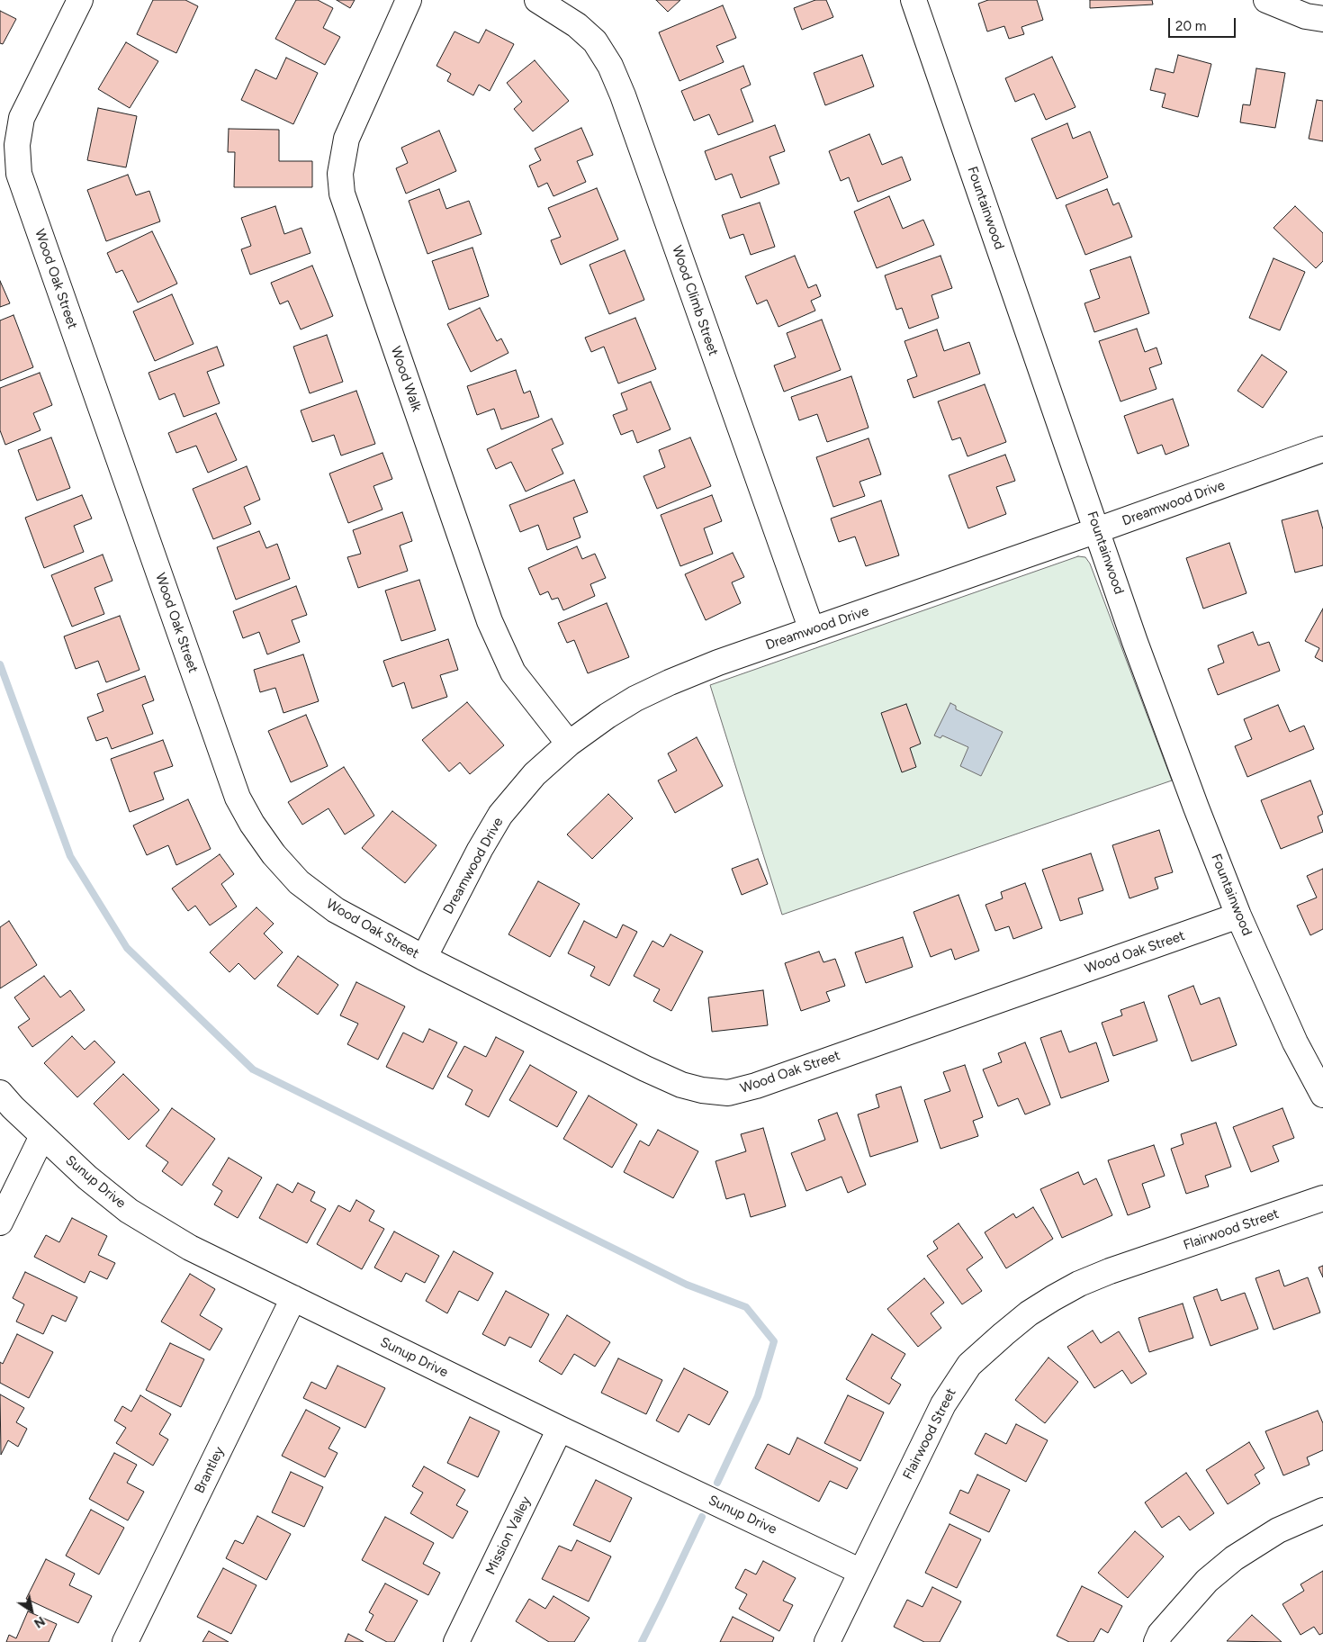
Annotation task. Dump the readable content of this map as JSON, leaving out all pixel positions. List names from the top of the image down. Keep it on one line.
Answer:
{"streets":{"street":["Fountainwood","Wood Oak Street","Wood Climb Street","Wood Walk","Dreamwood Drive","Sunup Drive","Flairwood Street","Brantley","Mission Valley"]},"crossings":[["Fountainwood","Wood Oak Street"],["Fountainwood","Dreamwood Drive"],["Wood Oak Street","Dreamwood Drive"],["Wood Climb Street","Dreamwood Drive"],["Wood Walk","Dreamwood Drive"],["Sunup Drive","Flairwood Street"],["Sunup Drive","Brantley"],["Sunup Drive","Mission Valley"]],"scale_bar":"20 m","north":"bottom right"}
